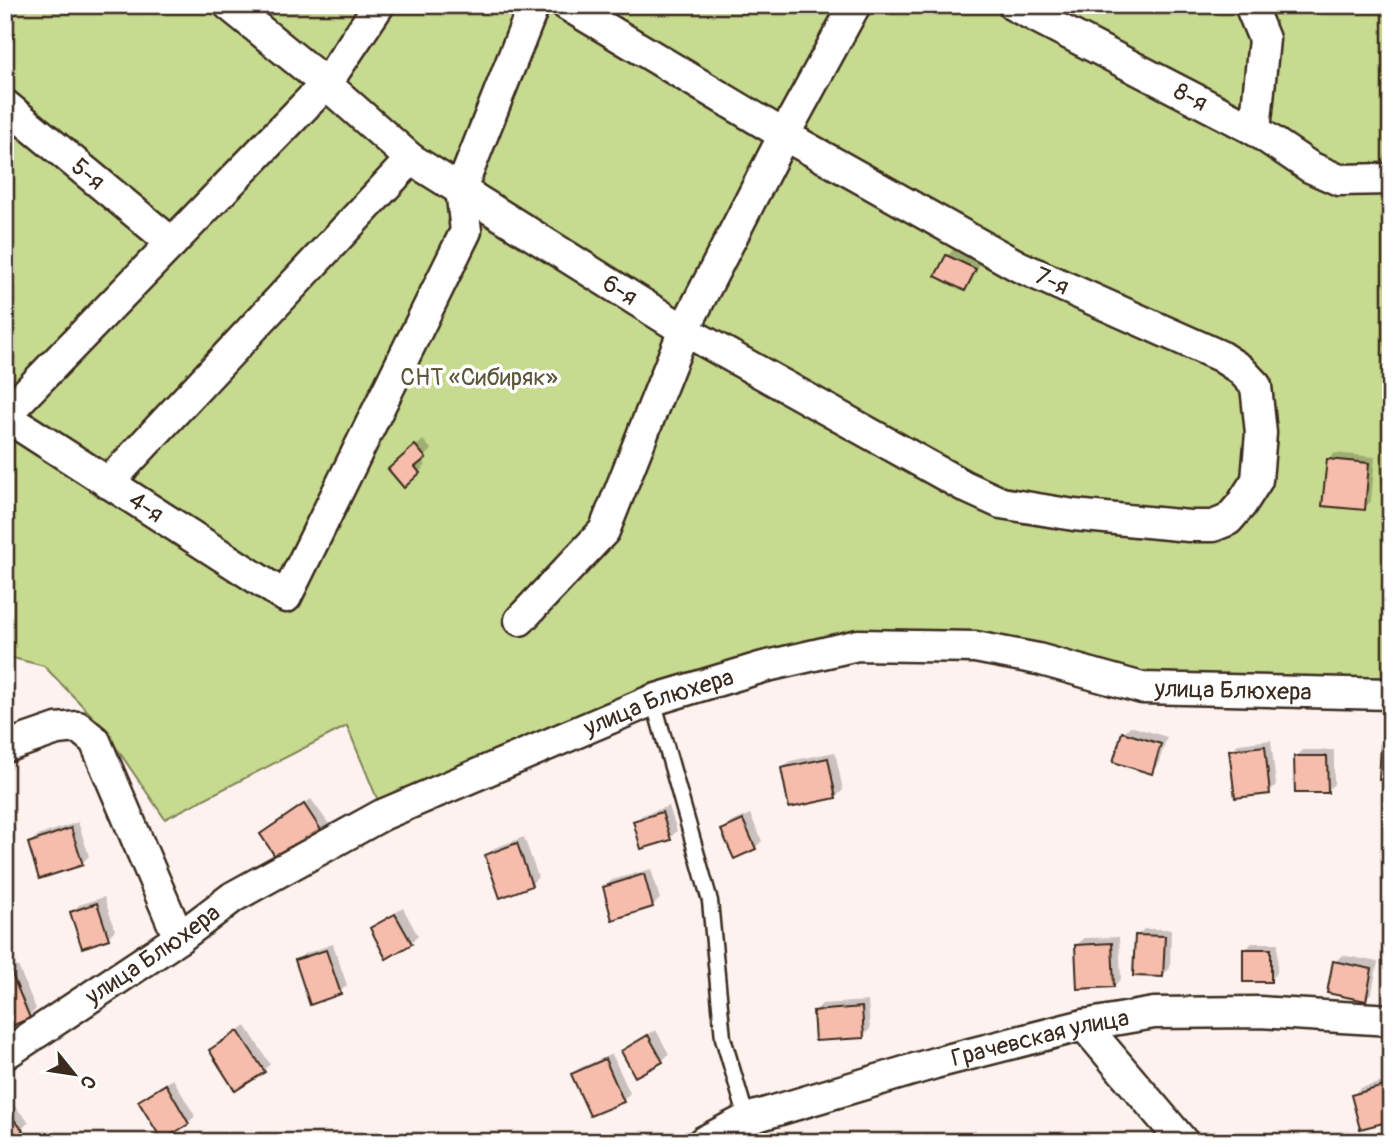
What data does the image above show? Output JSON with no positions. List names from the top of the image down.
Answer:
{
  "streets": {
    "street": [
      "8-я",
      "5-я",
      "7-я",
      "6-я",
      "4-я",
      "улица Блюхера",
      "Грачевская улица"
    ]
  },
  "crossings": [
    ["7-я", "6-я"],
    ["6-я", "4-я"]
  ],
  "parks": ["СНТ «Сибиряк»"],
  "north": "bottom right"
}
